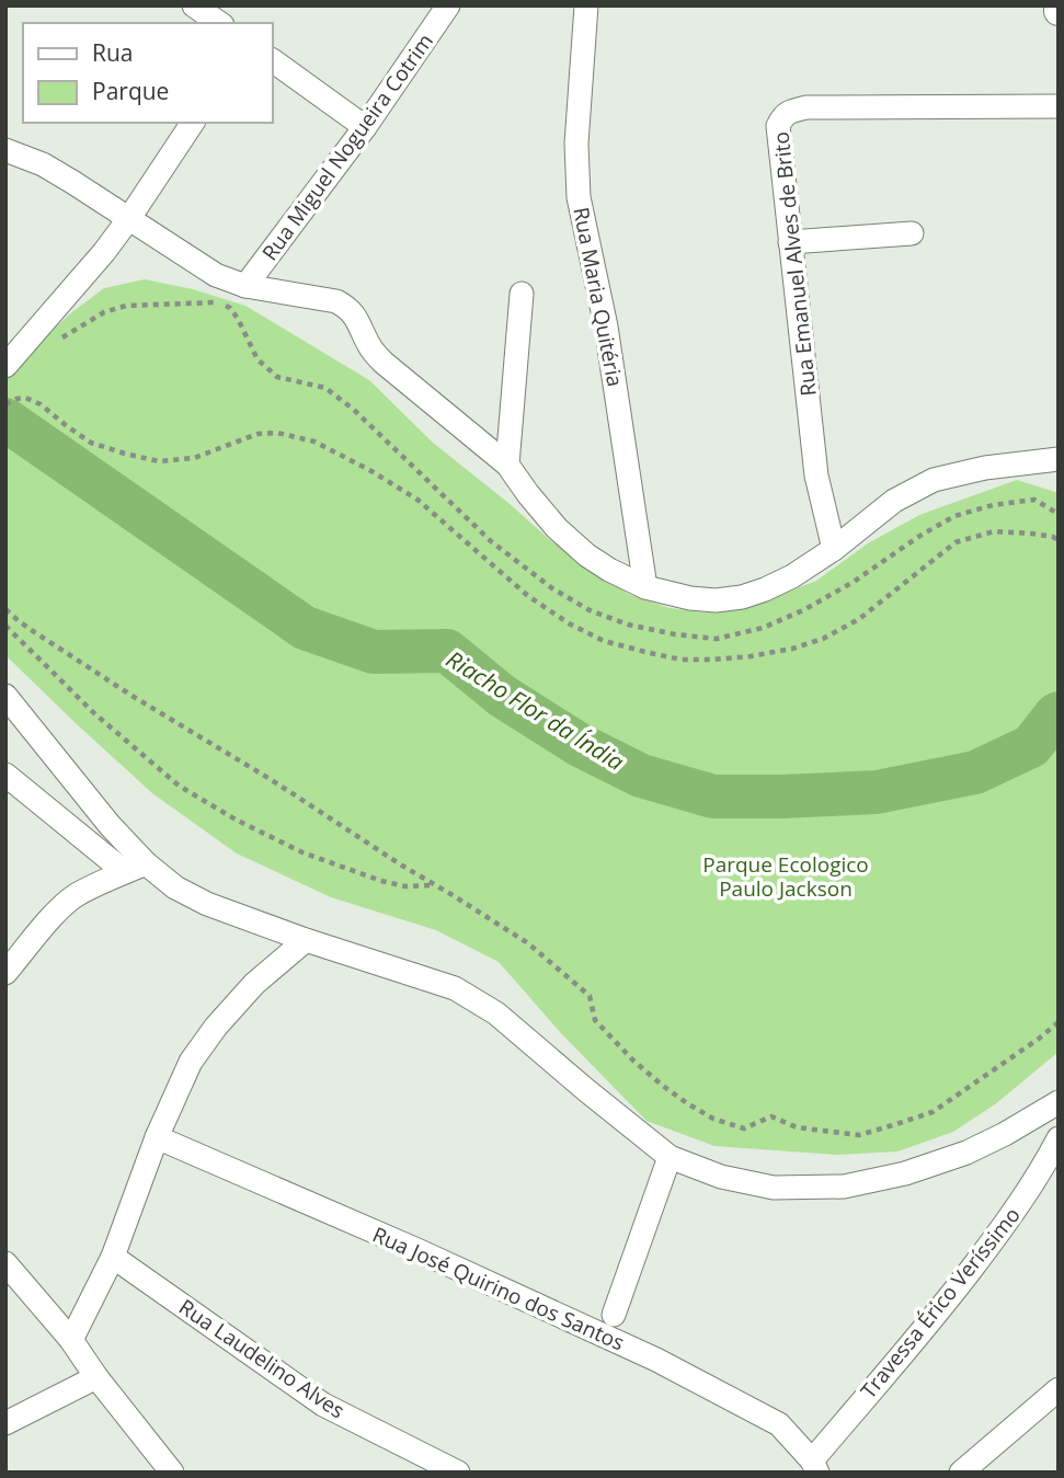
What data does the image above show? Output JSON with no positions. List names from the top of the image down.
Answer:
{
  "streets": {
    "street": [
      "Rua Miguel Nogueira Cotrim",
      "Rua Emanuel Alves de Brito",
      "Rua Maria Quitéria",
      "Rua José Quirino dos Santos",
      "Travessa Érico Veríssimo",
      "Rua Laudelino Alves"
    ]
  },
  "crossings": [
    ["Rua José Quirino dos Santos", "Travessa Érico Veríssimo"]
  ],
  "water": ["Riacho Flor da Índia"],
  "parks": ["Parque Ecologico Paulo Jackson"],
  "legend": ["Rua", "Parque"]
}
